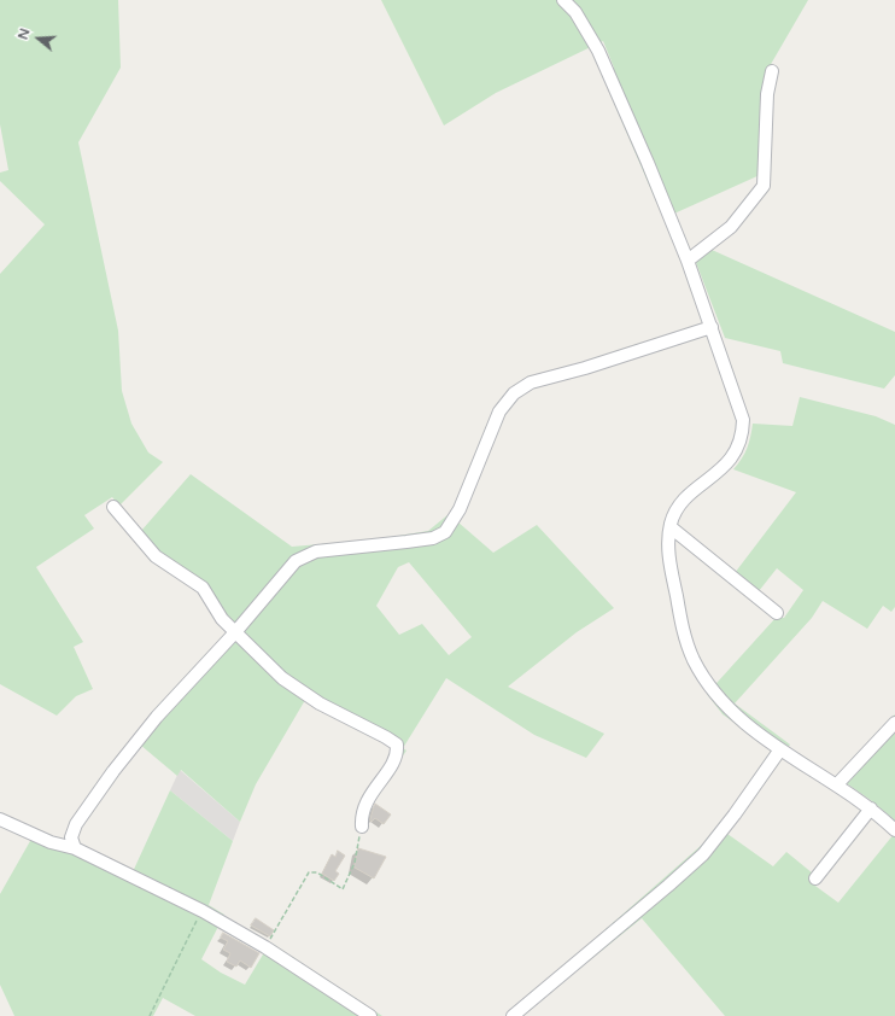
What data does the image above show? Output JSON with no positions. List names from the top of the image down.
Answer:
{
  "north": "left"
}
